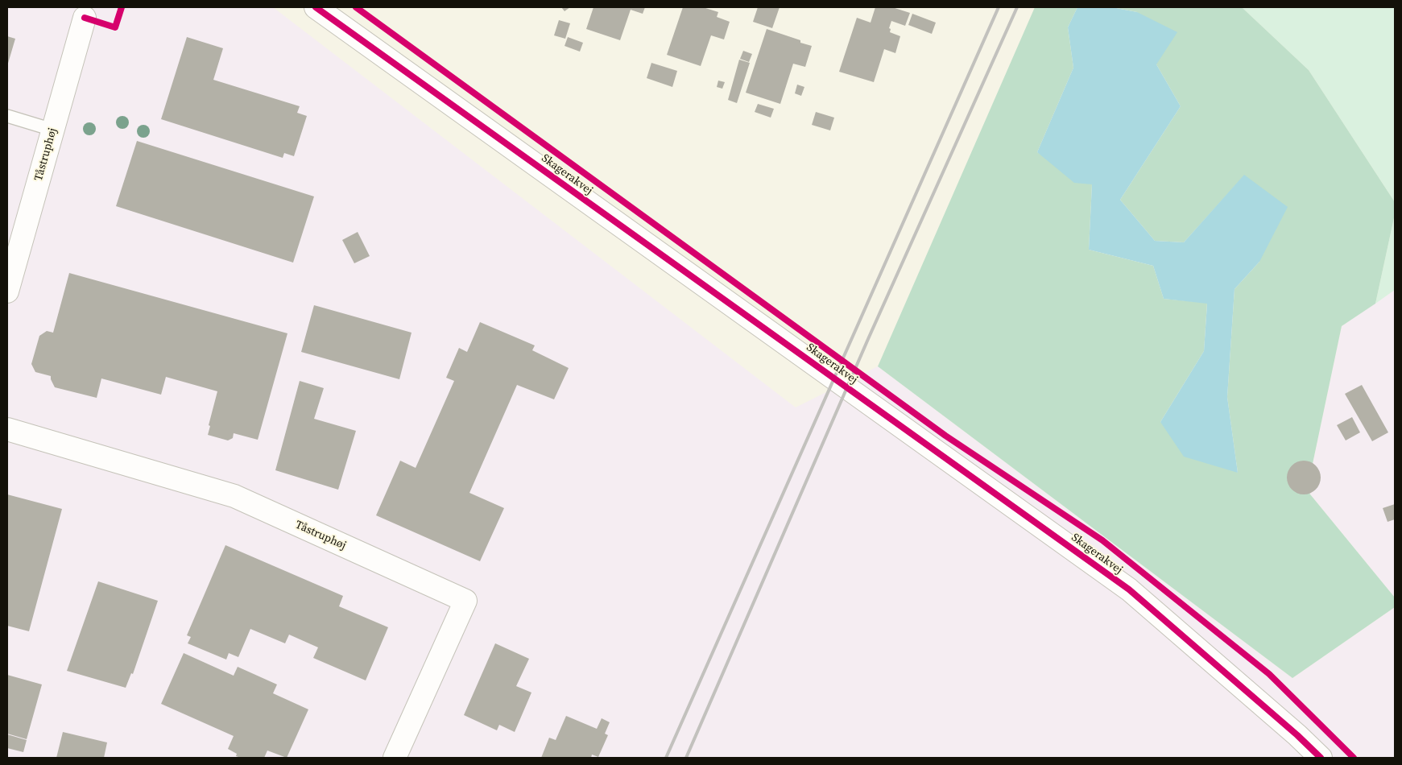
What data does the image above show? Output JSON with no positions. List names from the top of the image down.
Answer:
{
  "streets": {
    "street": ["Tåstruphøj", "Skagerakvej"]
  }
}
